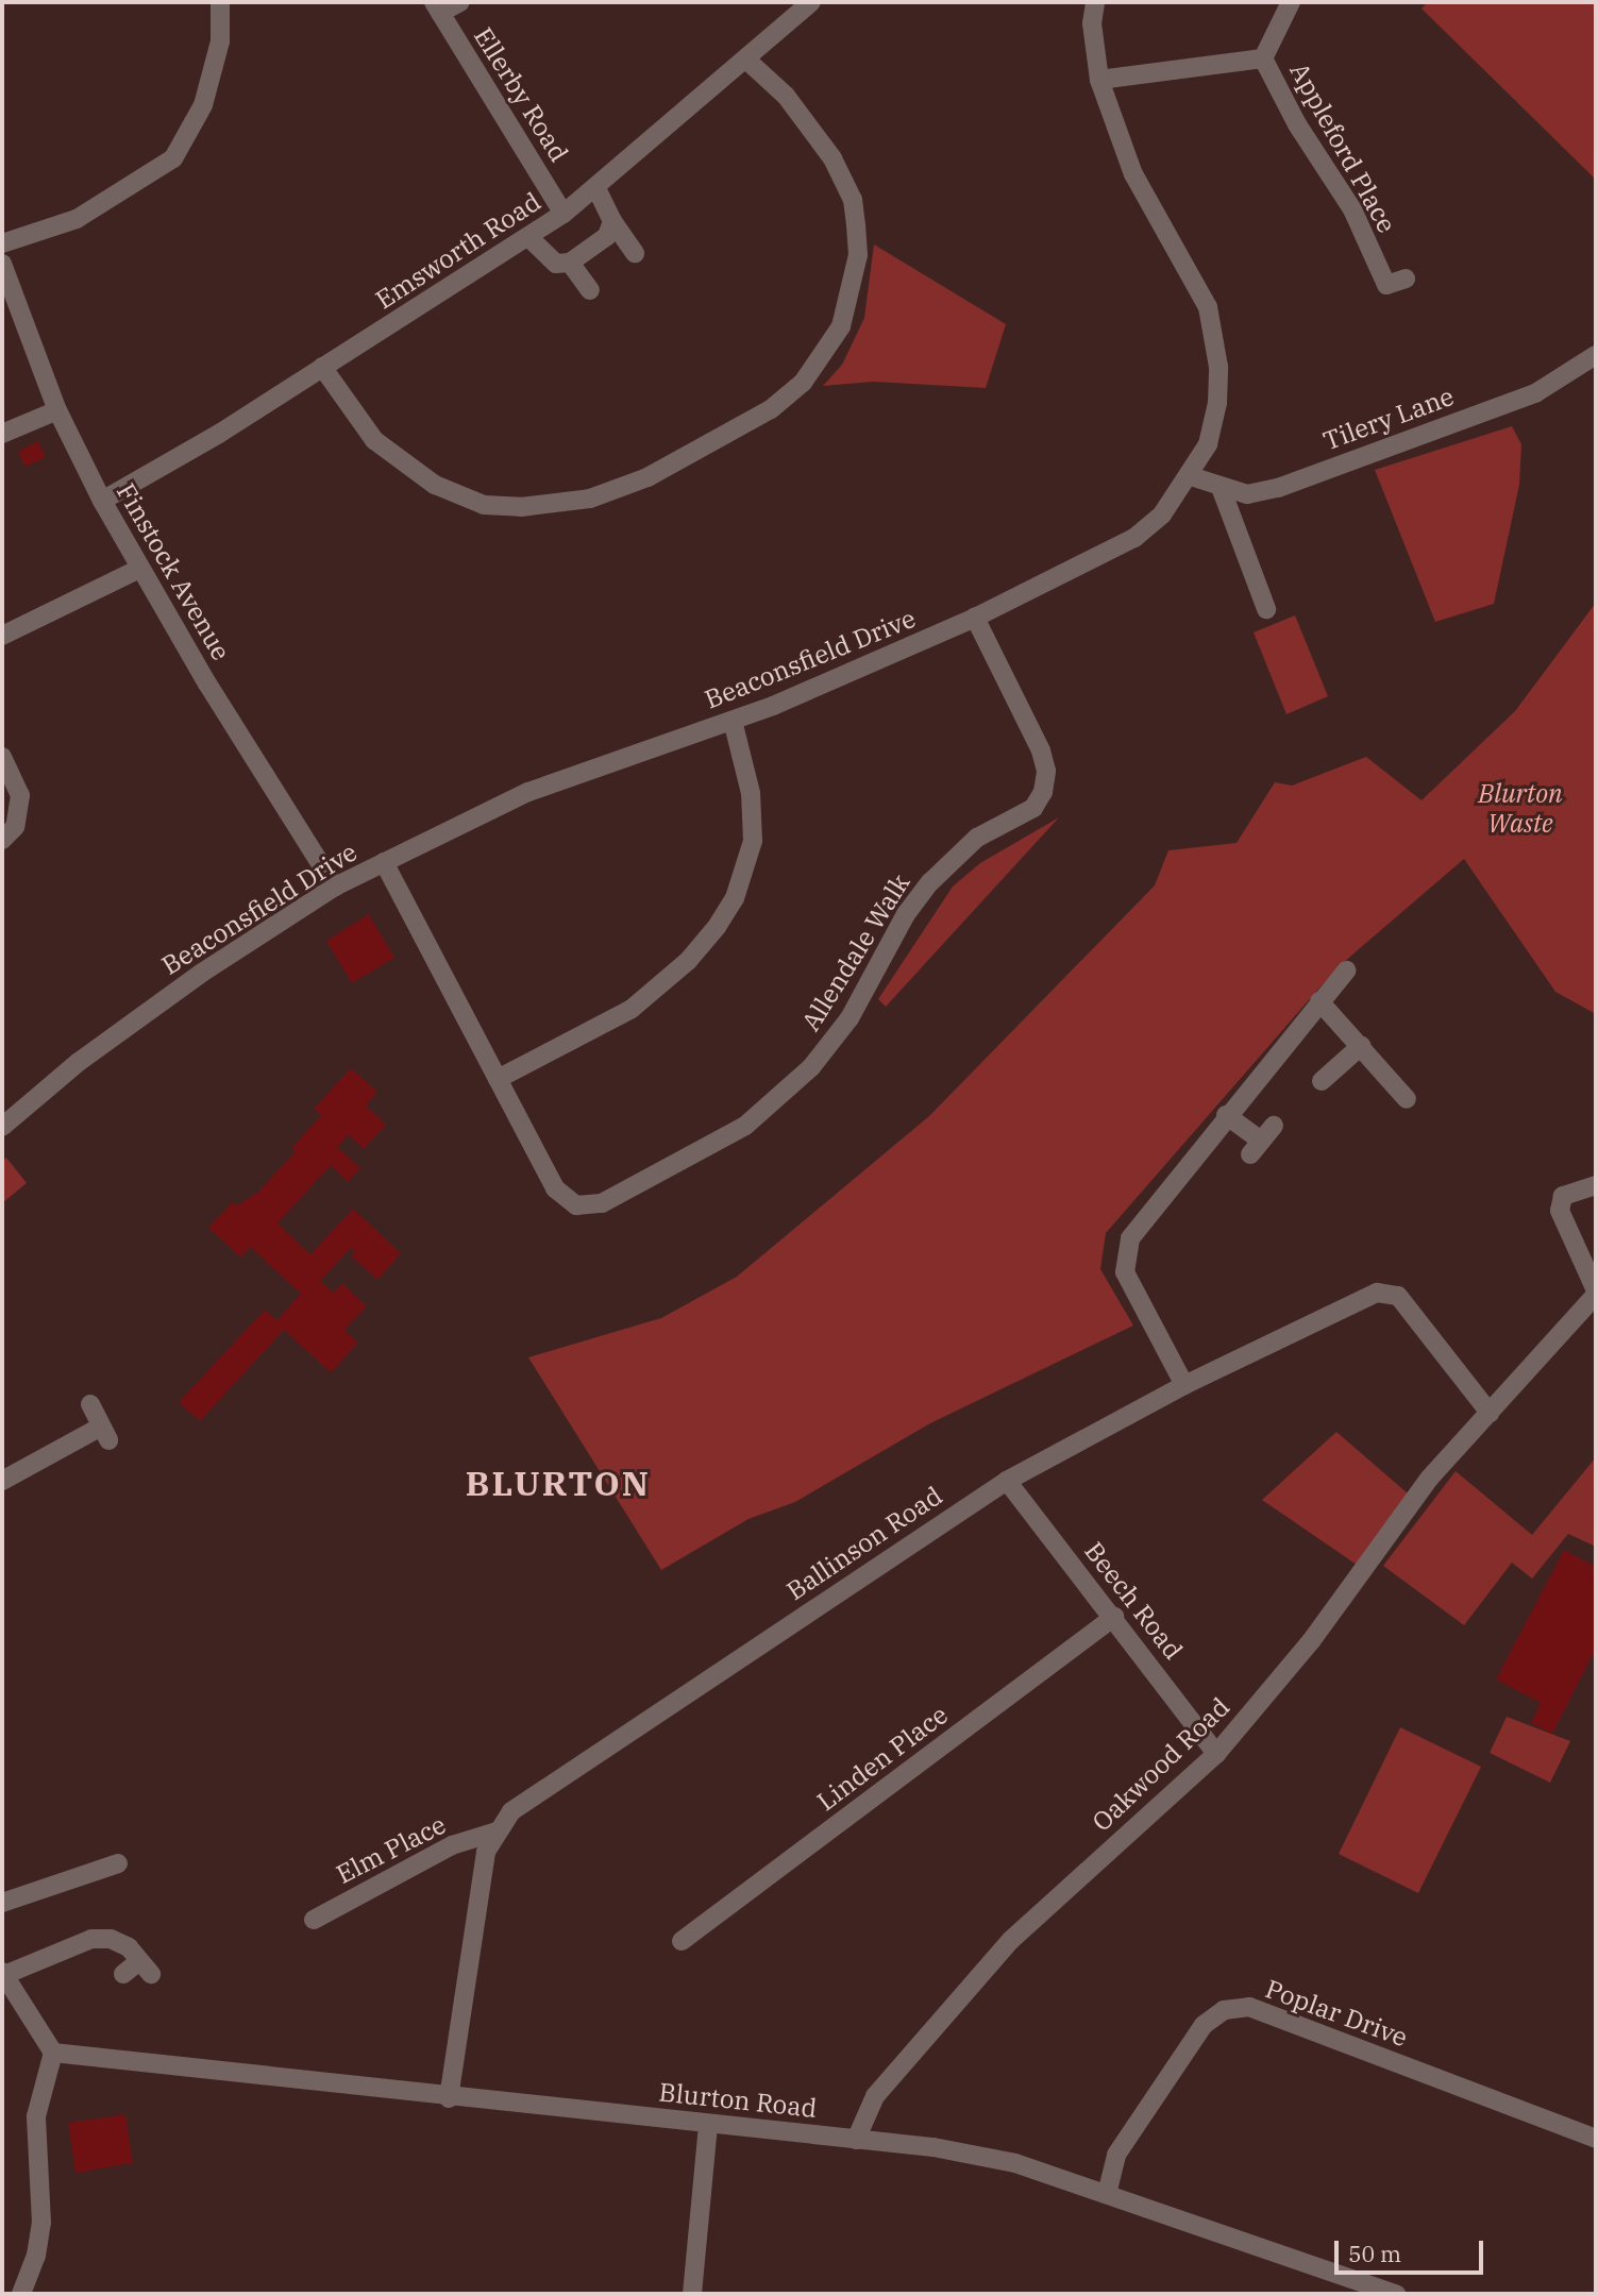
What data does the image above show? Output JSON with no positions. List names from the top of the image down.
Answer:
{
  "streets": {
    "street": [
      "Ellerby Road",
      "Appleford Place",
      "Emsworth Road",
      "Tilery Lane",
      "Finstock Avenue",
      "Beaconsfield Drive",
      "Allendale Walk",
      "Ballinson Road",
      "Beech Road",
      "Linden Place",
      "Oakwood Road",
      "Elm Place",
      "Poplar Drive",
      "Blurton Road"
    ]
  },
  "crossings": [
    ["Ellerby Road", "Emsworth Road"],
    ["Emsworth Road", "Finstock Avenue"],
    ["Tilery Lane", "Beaconsfield Drive"],
    ["Finstock Avenue", "Beaconsfield Drive"],
    ["Beaconsfield Drive", "Allendale Walk"],
    ["Ballinson Road", "Beech Road"],
    ["Ballinson Road", "Oakwood Road"],
    ["Ballinson Road", "Elm Place"],
    ["Ballinson Road", "Blurton Road"],
    ["Beech Road", "Linden Place"],
    ["Beech Road", "Oakwood Road"],
    ["Oakwood Road", "Blurton Road"],
    ["Poplar Drive", "Blurton Road"]
  ],
  "districts": ["BLURTON"],
  "parks": ["Blurton Waste"],
  "scale_bar": "50 m"
}
